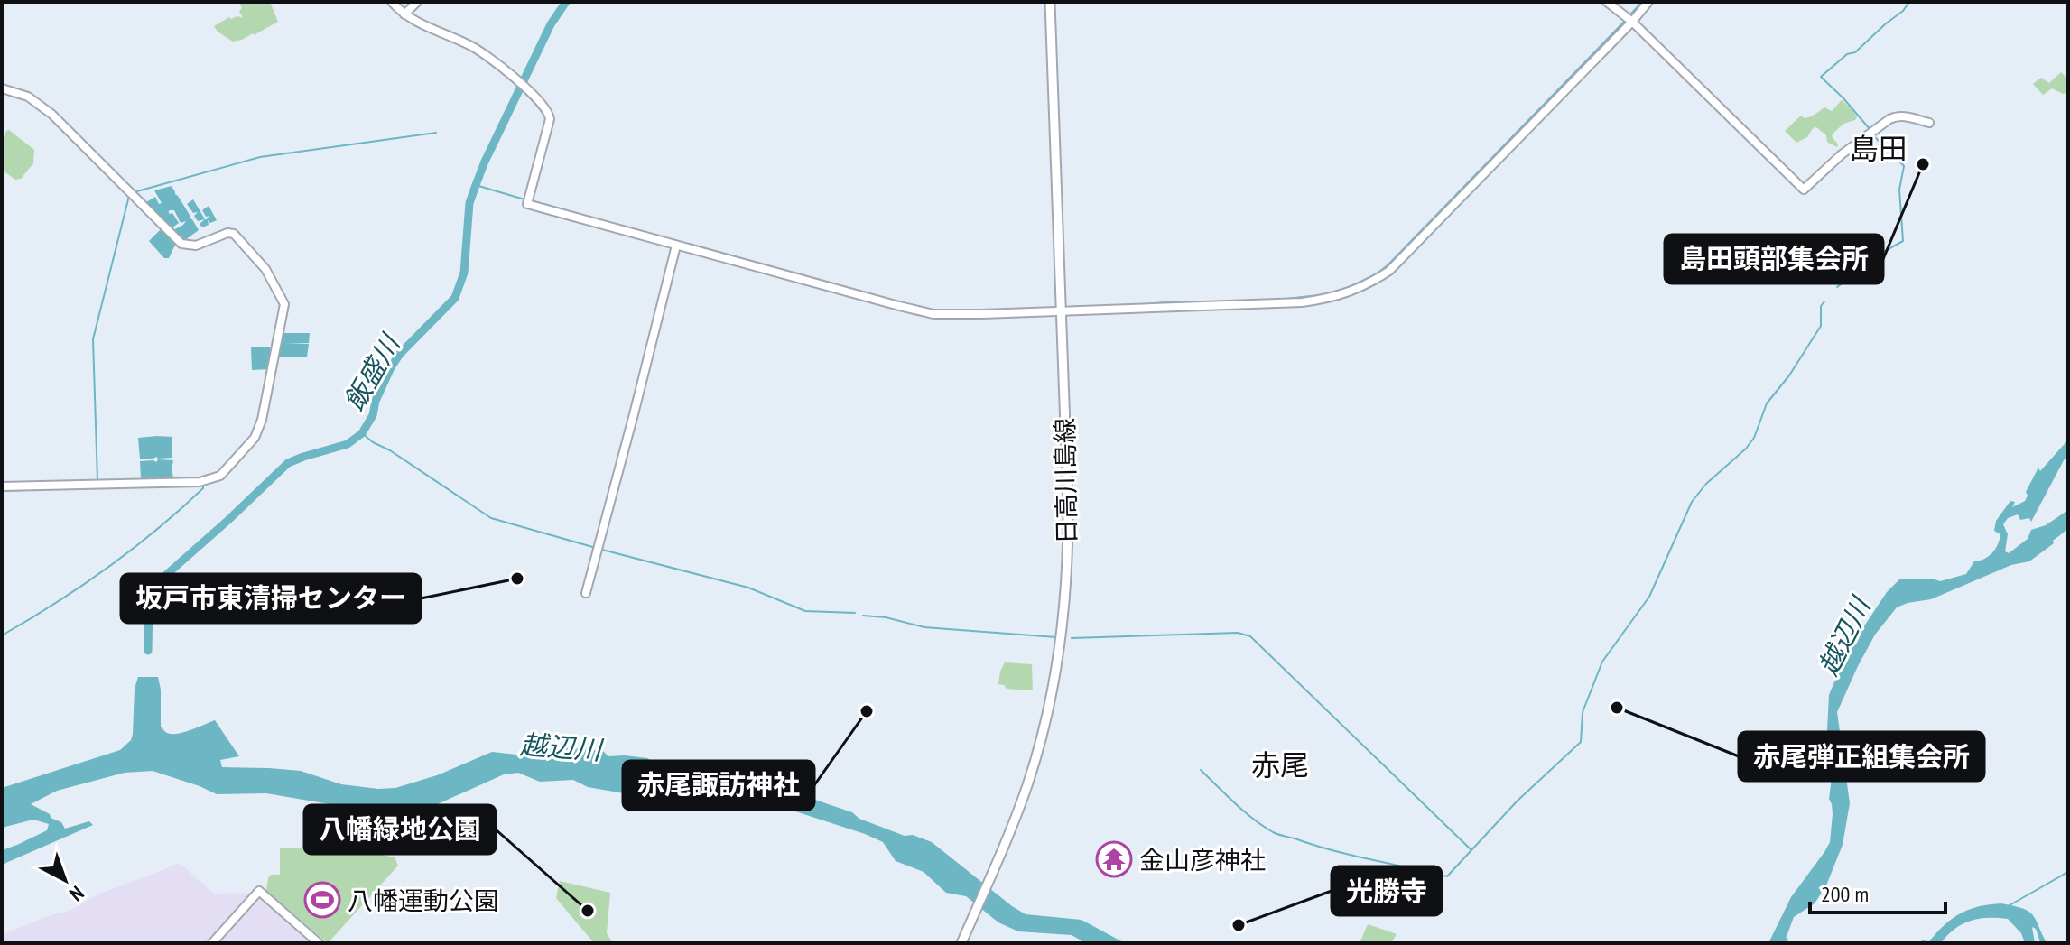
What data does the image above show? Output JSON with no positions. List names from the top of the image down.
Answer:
{
  "streets": {
    "main road": ["日高川島線"]
  },
  "districts": ["島田", "赤尾"],
  "water": ["飯盛川", "越辺川"],
  "places": {
    "other": [
      "島田頭部集会所",
      "坂戸市東清掃センター",
      "赤尾弾正組集会所",
      "赤尾諏訪神社",
      "八幡緑地公園",
      "光勝寺"
    ],
    "temple": ["金山彦神社"],
    "sports": ["八幡運動公園"]
  },
  "scale_bar": "200 m",
  "north": "bottom right"
}
